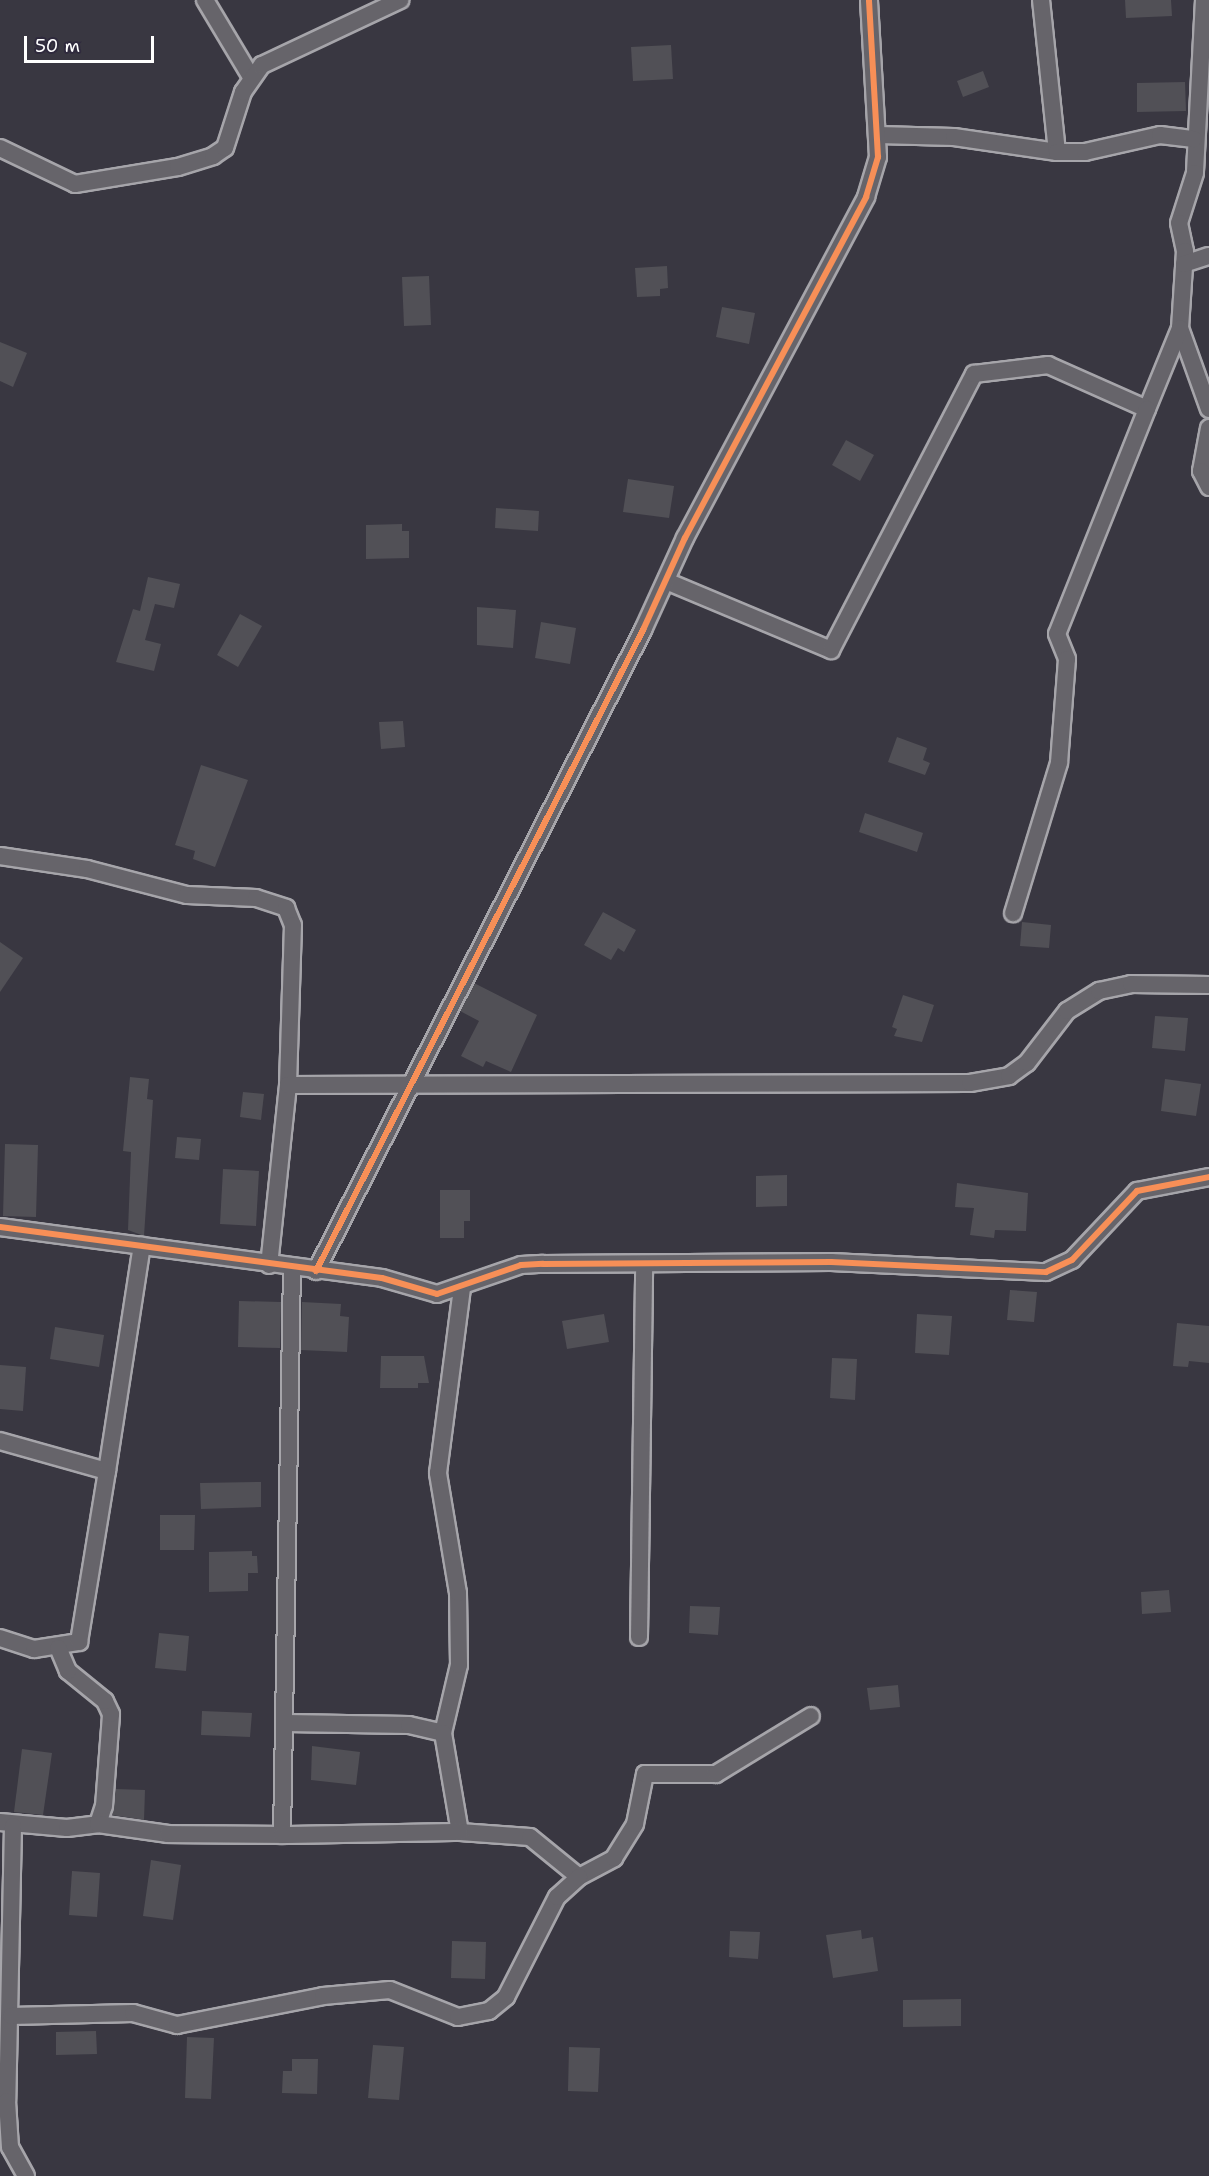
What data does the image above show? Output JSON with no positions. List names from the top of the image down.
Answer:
{
  "scale_bar": "50 m"
}
